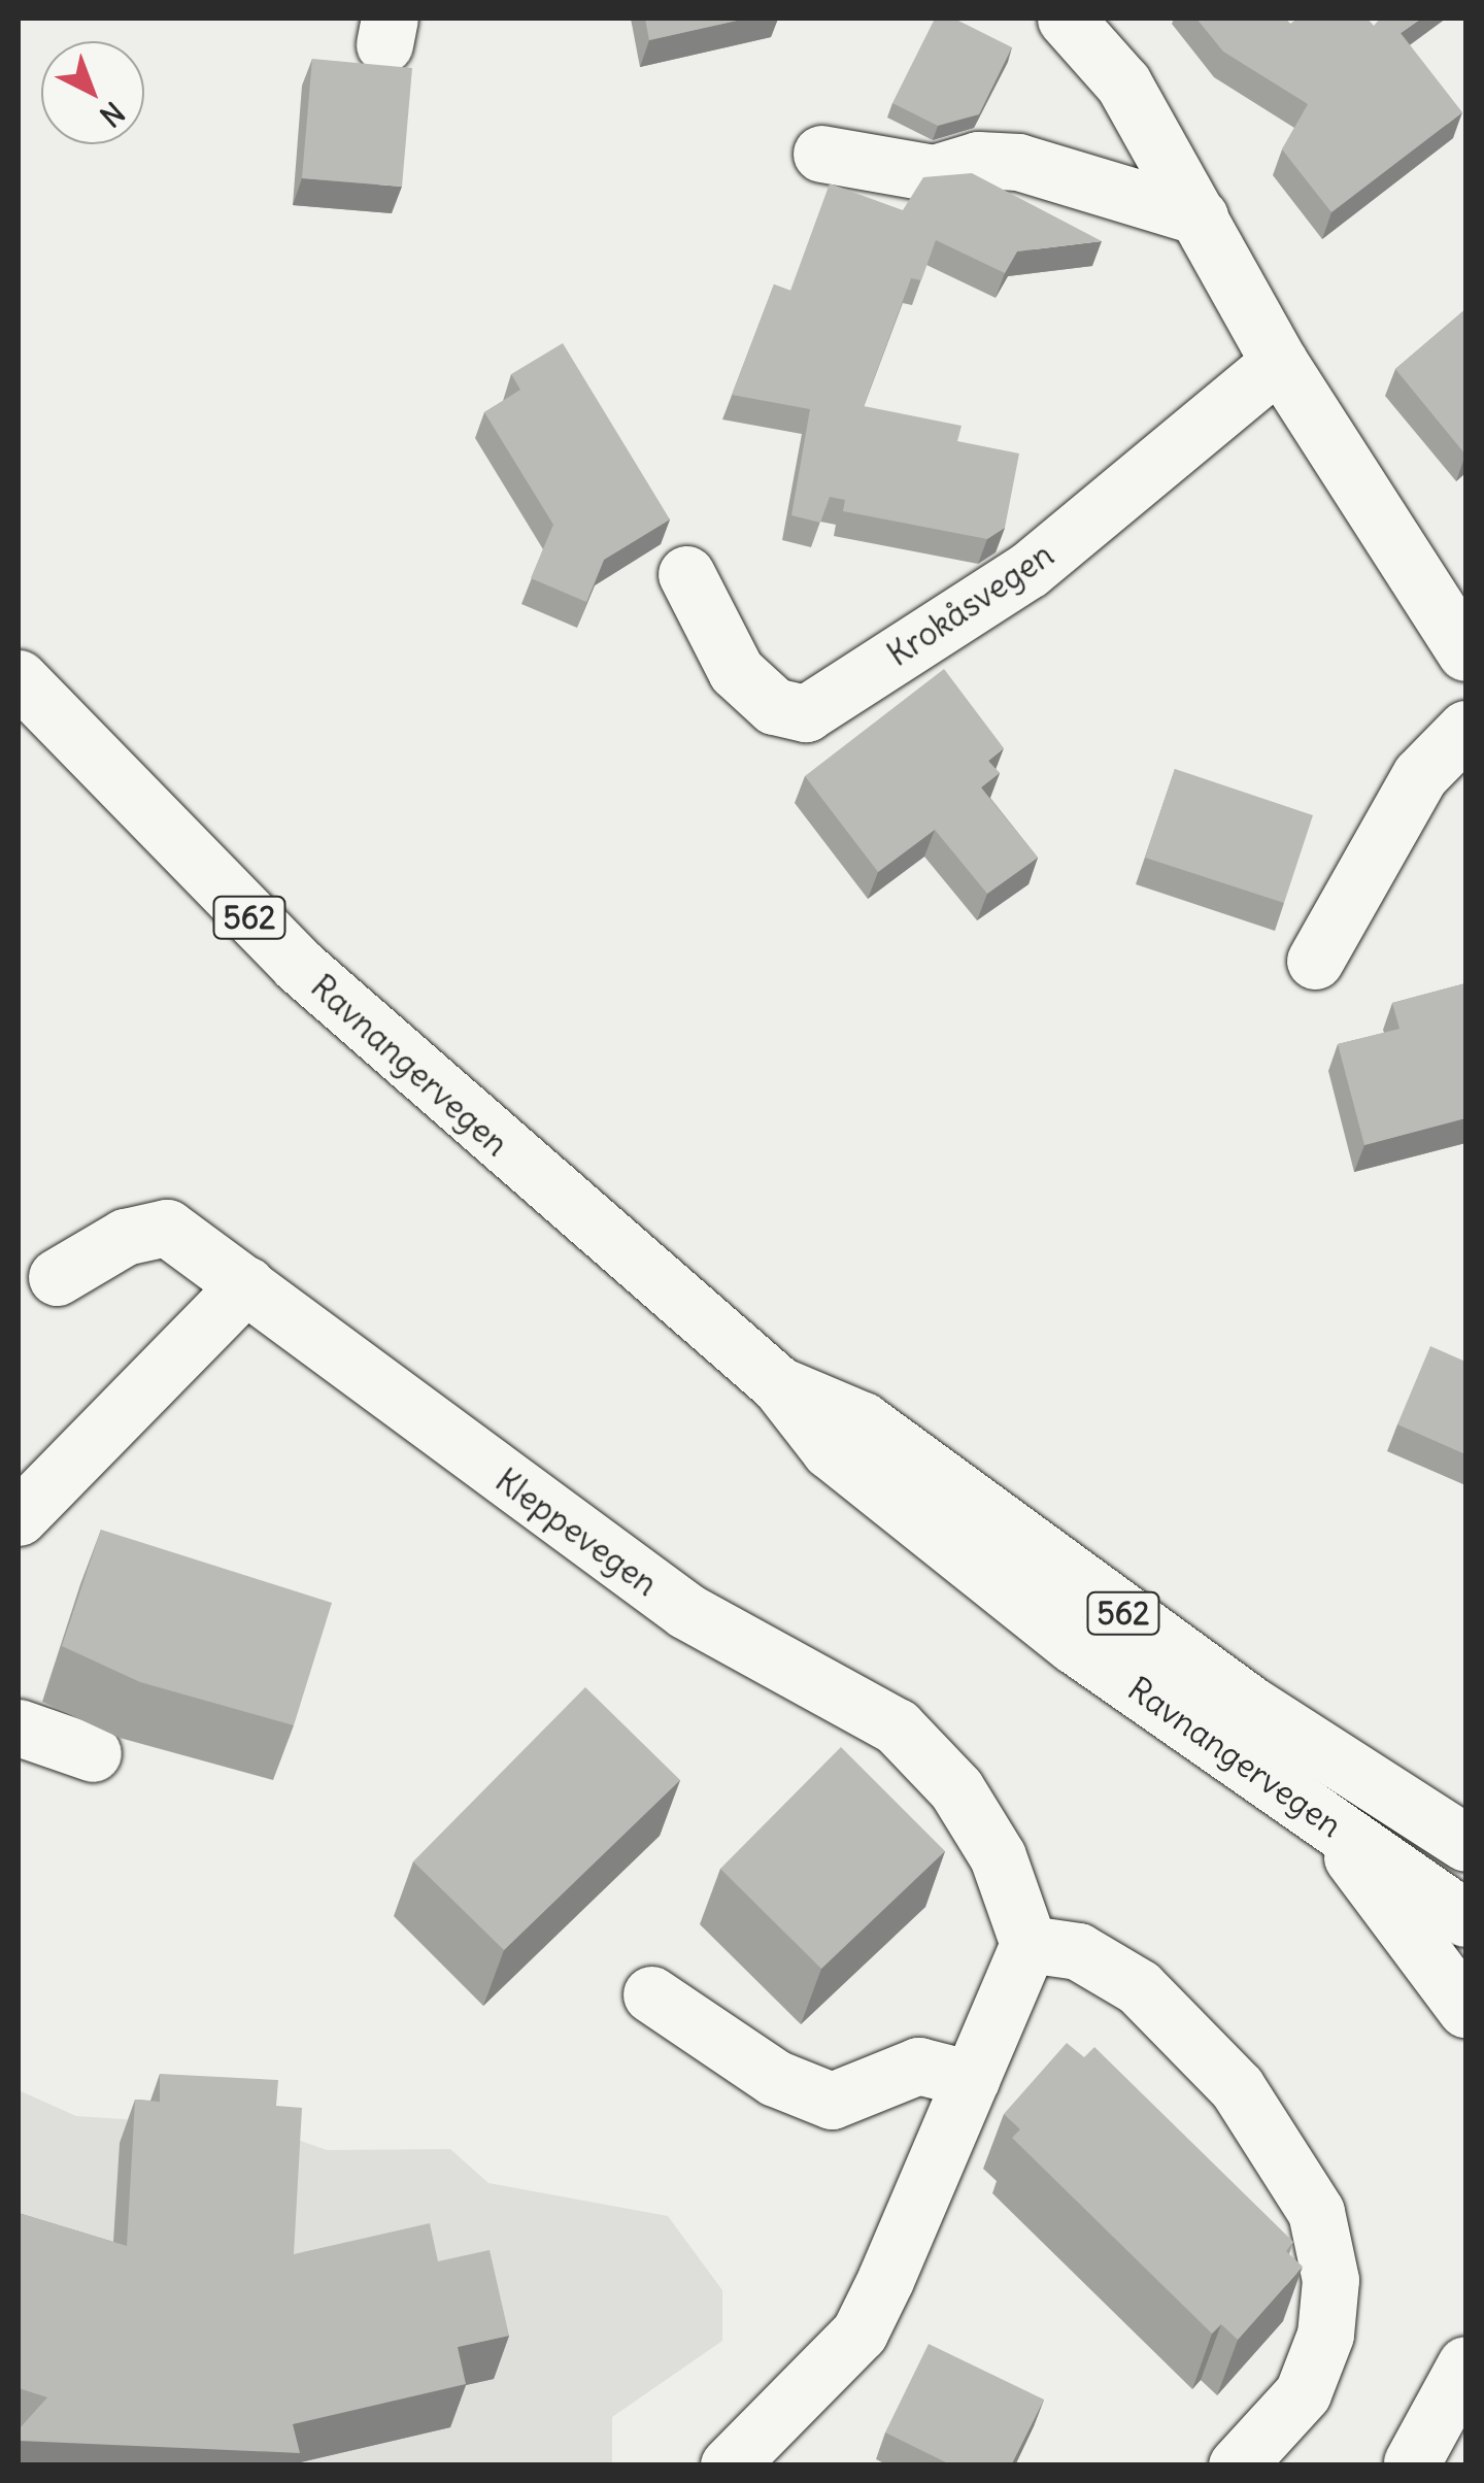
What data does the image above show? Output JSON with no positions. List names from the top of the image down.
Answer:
{
  "streets": {
    "main road": [
      "Krokåsvegen",
      "562",
      "Ravnangervegen",
      "Kleppevegen"
    ]
  },
  "north": "bottom right"
}
